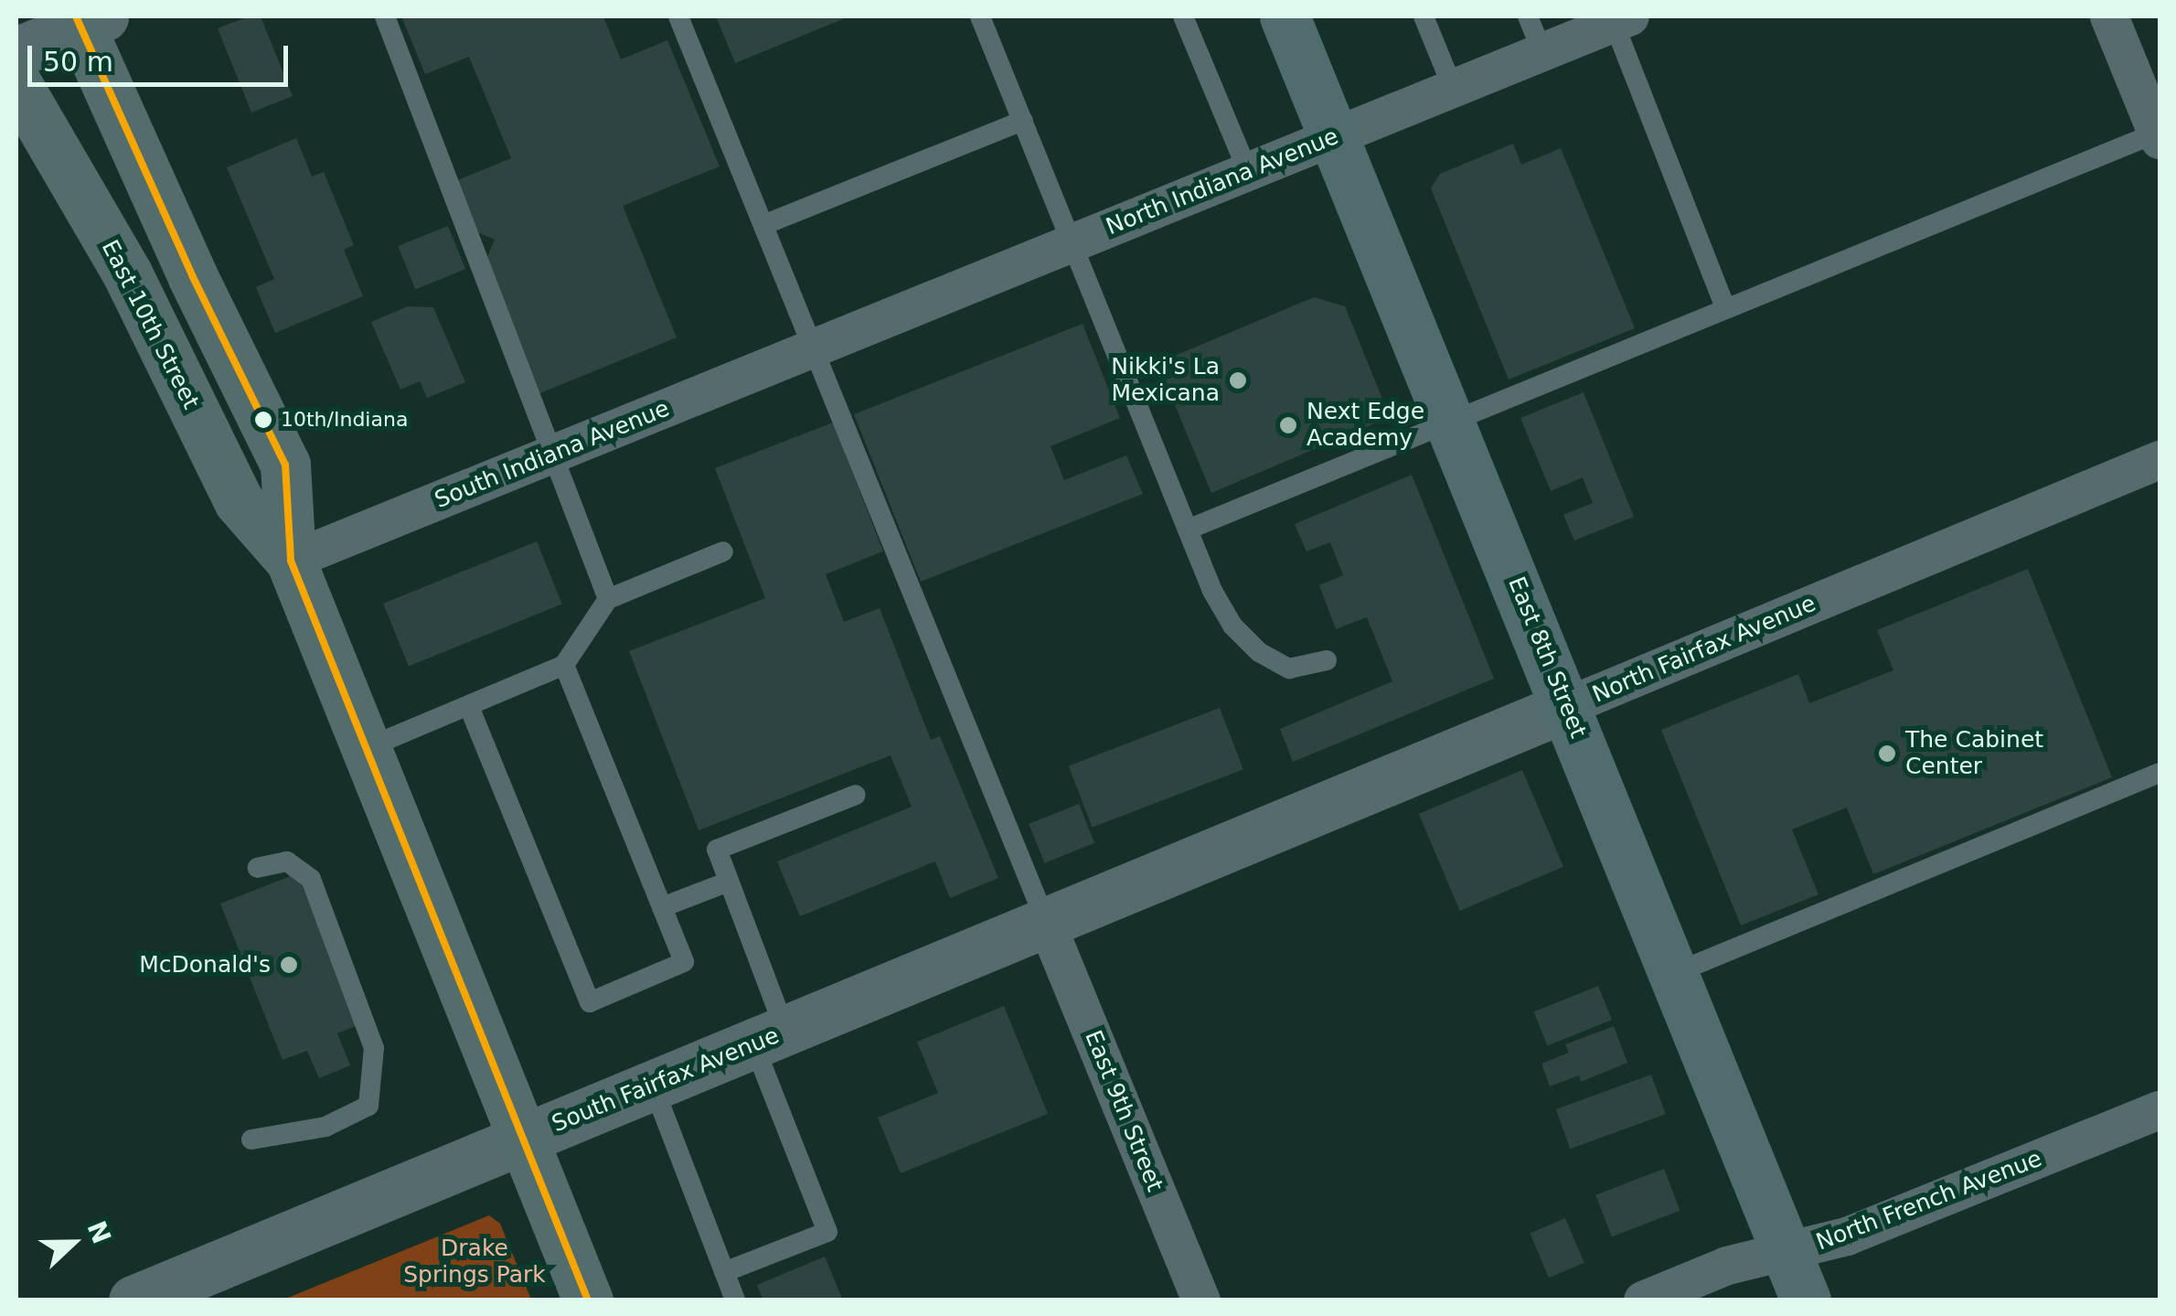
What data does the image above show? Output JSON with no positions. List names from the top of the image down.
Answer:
{
  "streets": {
    "main road": ["East 10th Street", "East 8th Street"],
    "street": [
      "North Indiana Avenue",
      "South Indiana Avenue",
      "North Fairfax Avenue",
      "South Fairfax Avenue",
      "East 9th Street",
      "North French Avenue"
    ]
  },
  "crossings": [
    ["North Indiana Avenue", "South Indiana Avenue"],
    ["North Indiana Avenue", "East 8th Street"],
    ["East 10th Street", "South Indiana Avenue"],
    ["East 10th Street", "South Fairfax Avenue"],
    ["North Fairfax Avenue", "East 8th Street"],
    ["North Fairfax Avenue", "South Fairfax Avenue"],
    ["North Fairfax Avenue", "East 9th Street"],
    ["East 8th Street", "North French Avenue"],
    ["South Fairfax Avenue", "East 9th Street"]
  ],
  "parks": ["Drake Springs Park"],
  "places": [
    "Nikki's La Mexicana",
    "10th/Indiana",
    "Next Edge Academy",
    "The Cabinet Center",
    "McDonald's"
  ],
  "scale_bar": "50 m",
  "north": "right"
}
